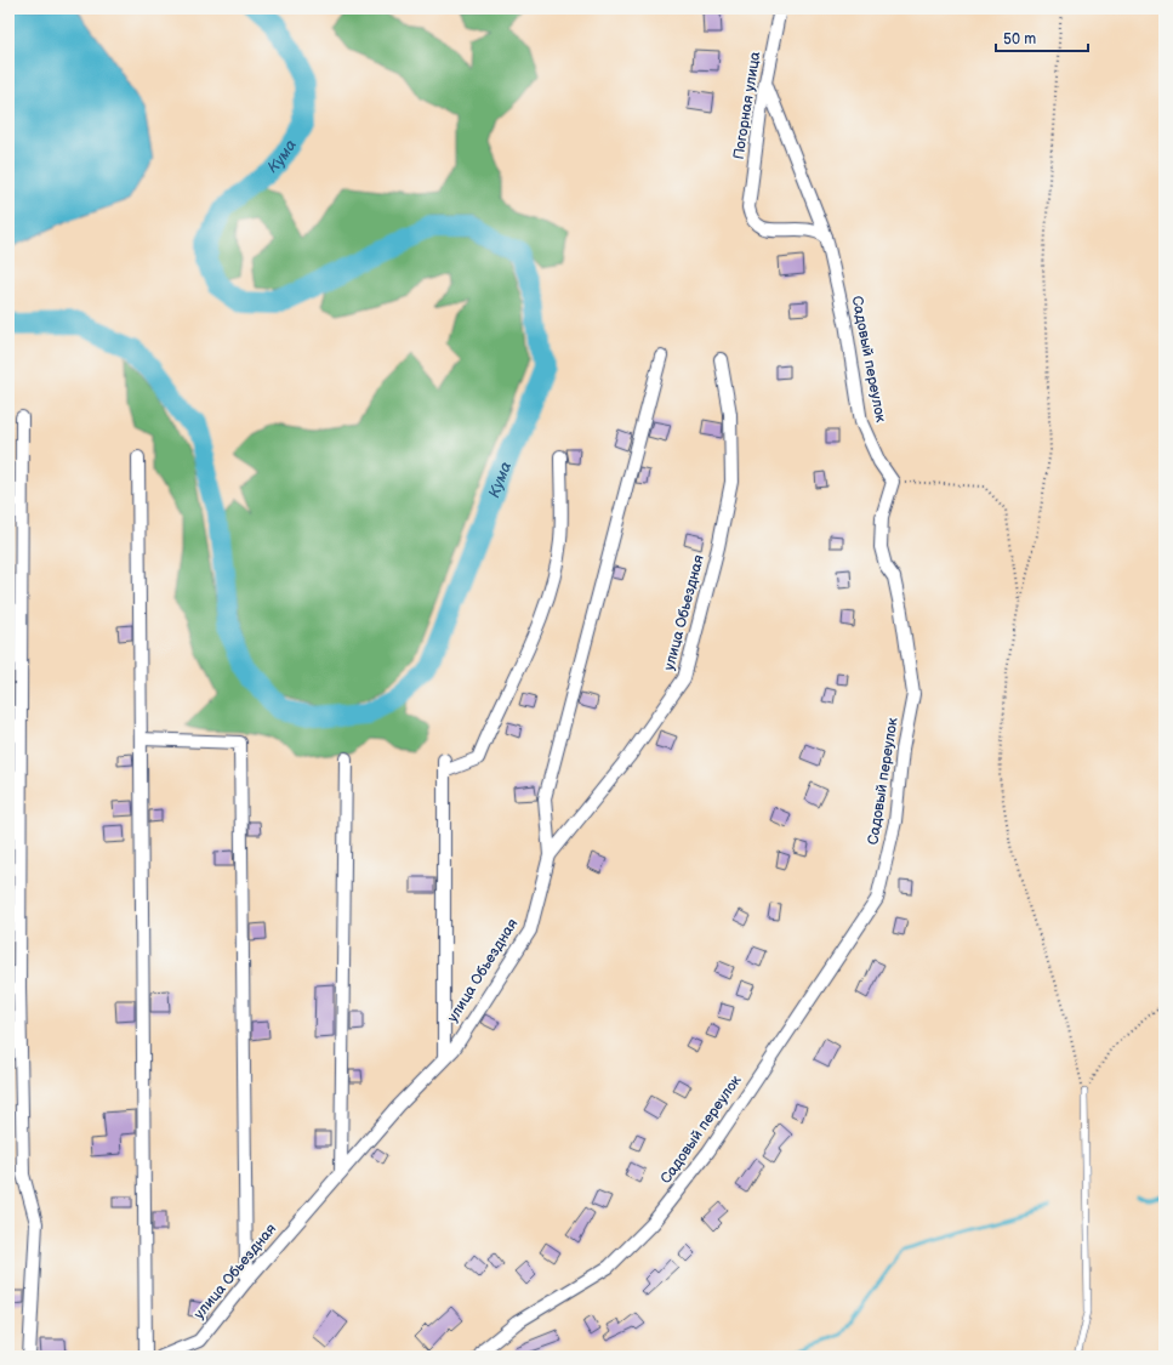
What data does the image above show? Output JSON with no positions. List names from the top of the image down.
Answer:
{
  "streets": {
    "street": ["Погорная улица", "Садовый переулок", "улица Обьездная"]
  },
  "crossings": [
    ["Погорная улица", "Садовый переулок"]
  ],
  "water": ["Кума"],
  "scale_bar": "50 m"
}
